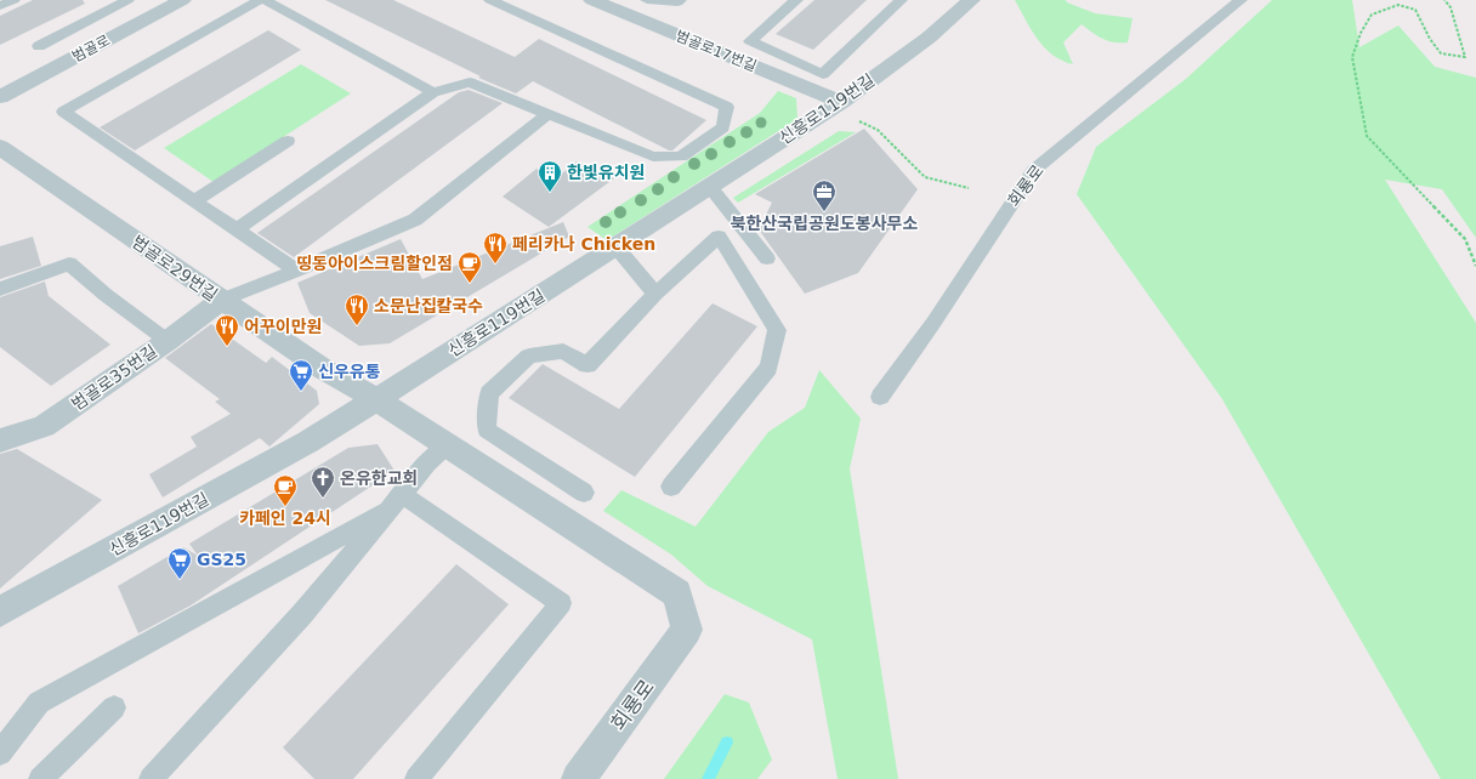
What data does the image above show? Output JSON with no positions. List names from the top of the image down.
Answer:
{
  "streets": {
    "street": [
      "범골로",
      "범골로17번길",
      "신흥로119번길",
      "회룡로",
      "범골로29번길",
      "범골로35번길"
    ]
  },
  "crossings": [
    ["범골로17번길", "신흥로119번길"],
    ["신흥로119번길", "범골로29번길"],
    ["회룡로", "범골로29번길"],
    ["범골로29번길", "범골로35번길"]
  ],
  "places": {
    "building": ["한빛유치원"],
    "office": ["북한산국립공원도봉사무소"],
    "restaurant": ["페리카나 Chicken", "소문난집칼국수", "어꾸이만원"],
    "cafe": ["띵동아이스크림할인점", "카페인 24시"],
    "supermarket": ["신우유통", "GS25"],
    "church": ["온유한교회"]
  }
}
